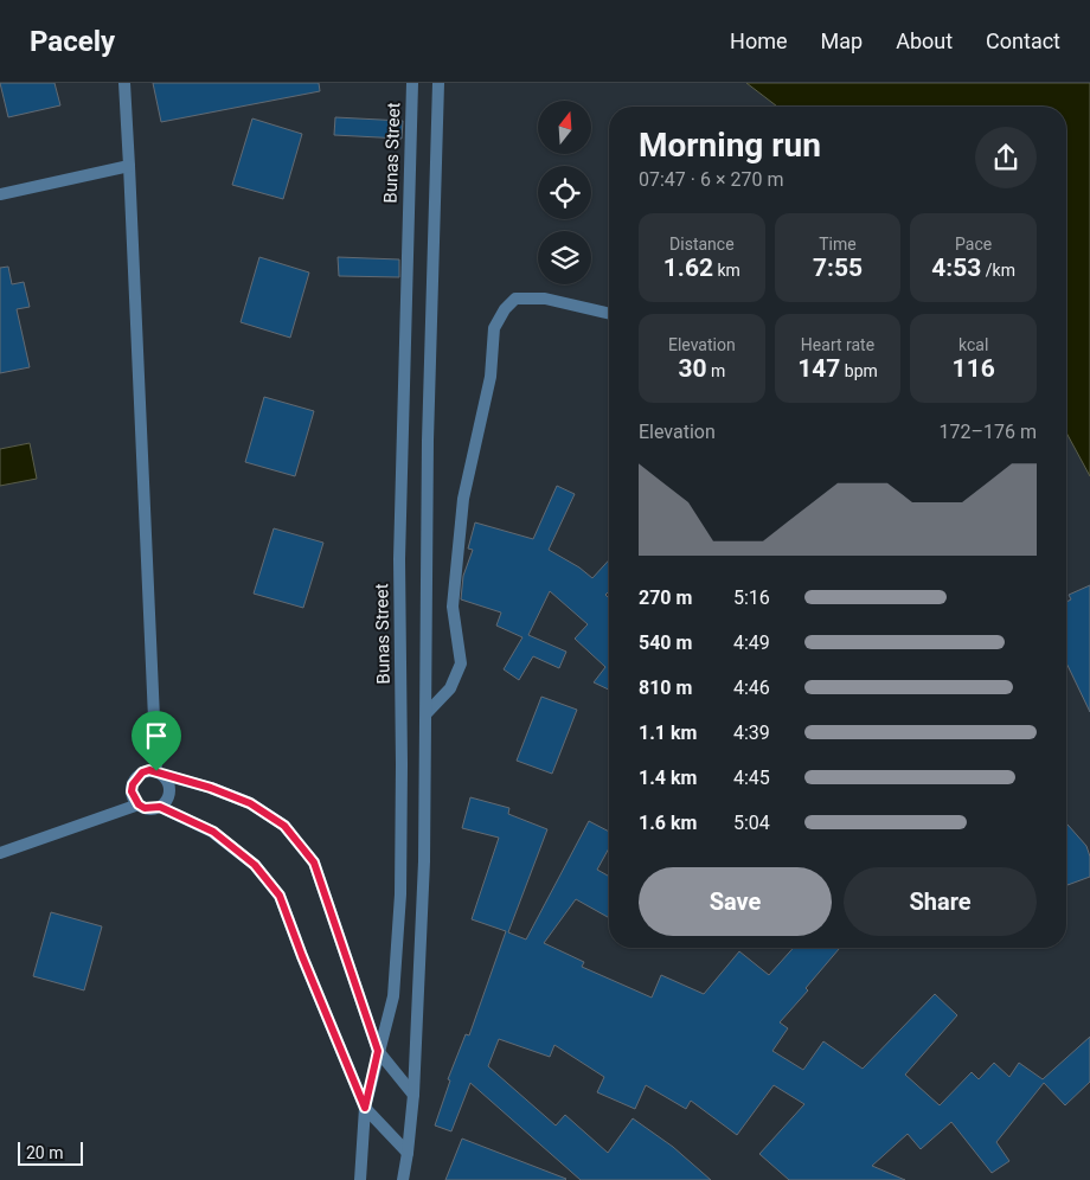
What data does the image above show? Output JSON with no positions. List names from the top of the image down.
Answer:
{
  "streets": {
    "street": ["Bunas Street"]
  },
  "scale_bar": "20 m",
  "north": "top",
  "page": {
    "header": "Pacely",
    "nav": [
      "Home",
      "Map",
      "About",
      "Contact"
    ],
    "heading": ["Morning run", "07:47 · 6 × 270 m"],
    "stats": [
      ["Distance", "1.62 km"],
      ["Time", "7:55"],
      ["Pace", "4:53 /km"],
      ["Elevation", "30 m"],
      ["Heart rate", "147 bpm"],
      ["kcal", "116"]
    ],
    "chart": ["Elevation", "172–176 m"],
    "list": [
      {
        "name": "270 m",
        "note": "5:16"
      },
      {
        "name": "540 m",
        "note": "4:49"
      },
      {
        "name": "810 m",
        "note": "4:46"
      },
      {
        "name": "1.1 km",
        "note": "4:39"
      },
      {
        "name": "1.4 km",
        "note": "4:45"
      },
      {
        "name": "1.6 km",
        "note": "5:04"
      }
    ],
    "buttons": ["Save", "Share"],
    "scale": "20 m"
  }
}
